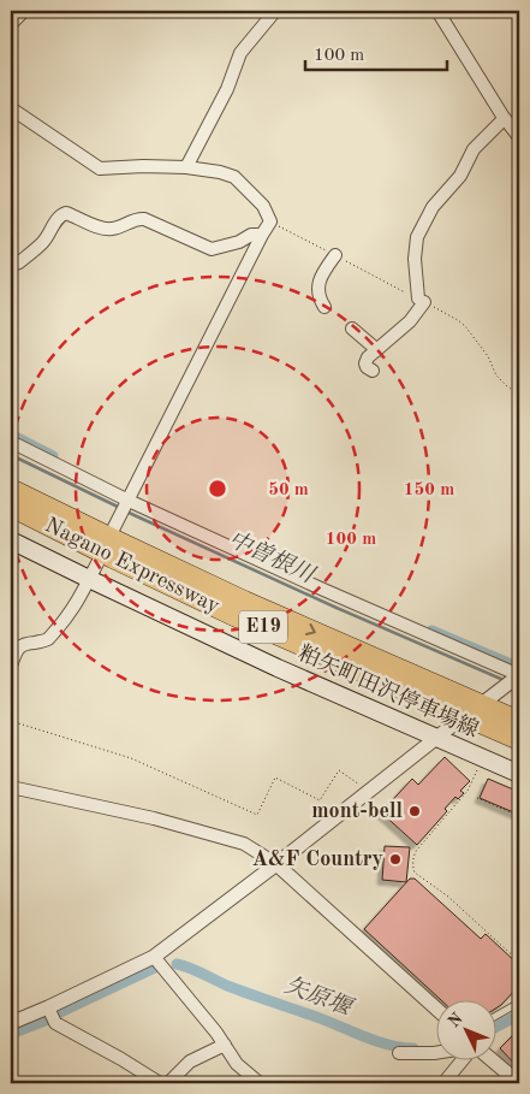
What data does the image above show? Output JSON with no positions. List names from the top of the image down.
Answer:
{
  "streets": {
    "highway": ["Nagano Expressway", "E19"],
    "main road": ["粕矢町田沢停車場線"]
  },
  "water": ["中曽根川", "矢原堰"],
  "places": ["mont-bell", "A&F Country"],
  "scale_bar": "100 m",
  "north": "top left",
  "rings": ["50 m", "150 m", "100 m"]
}
